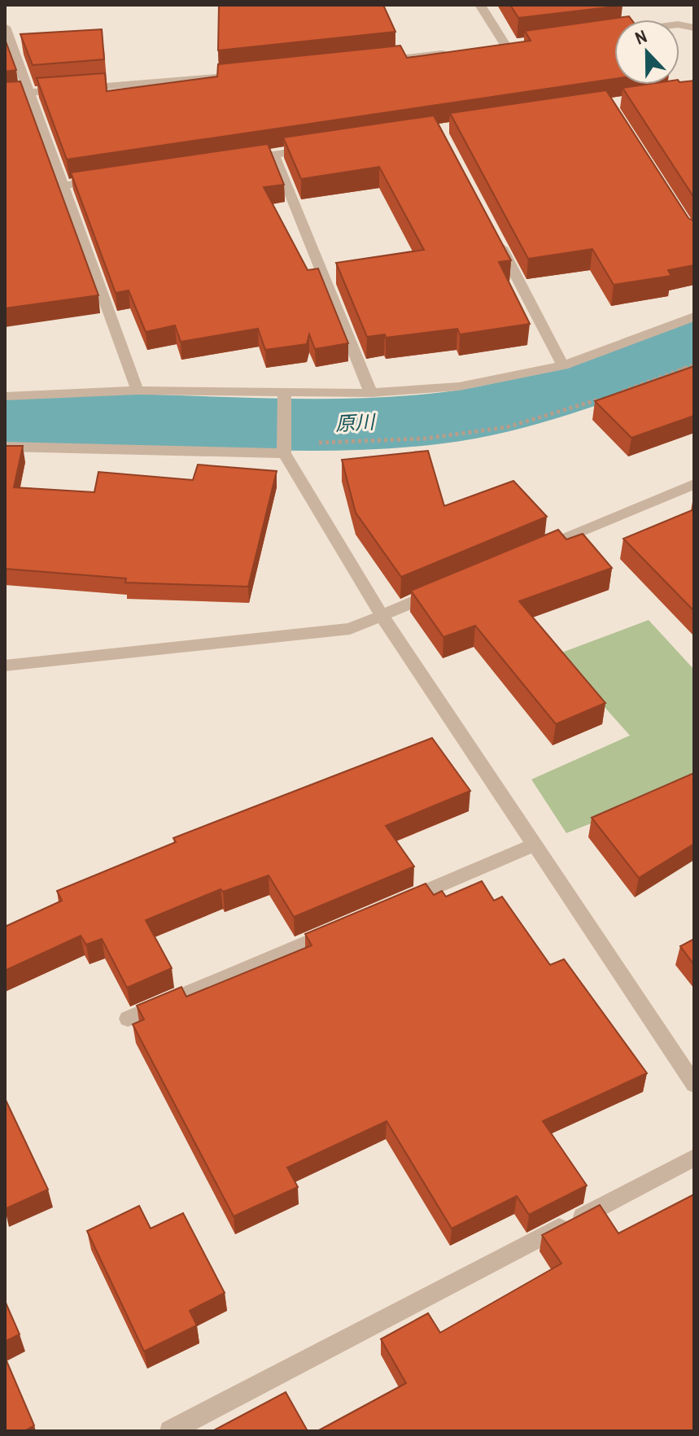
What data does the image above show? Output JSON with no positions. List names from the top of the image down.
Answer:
{
  "water": ["原川"],
  "north": "top"
}
